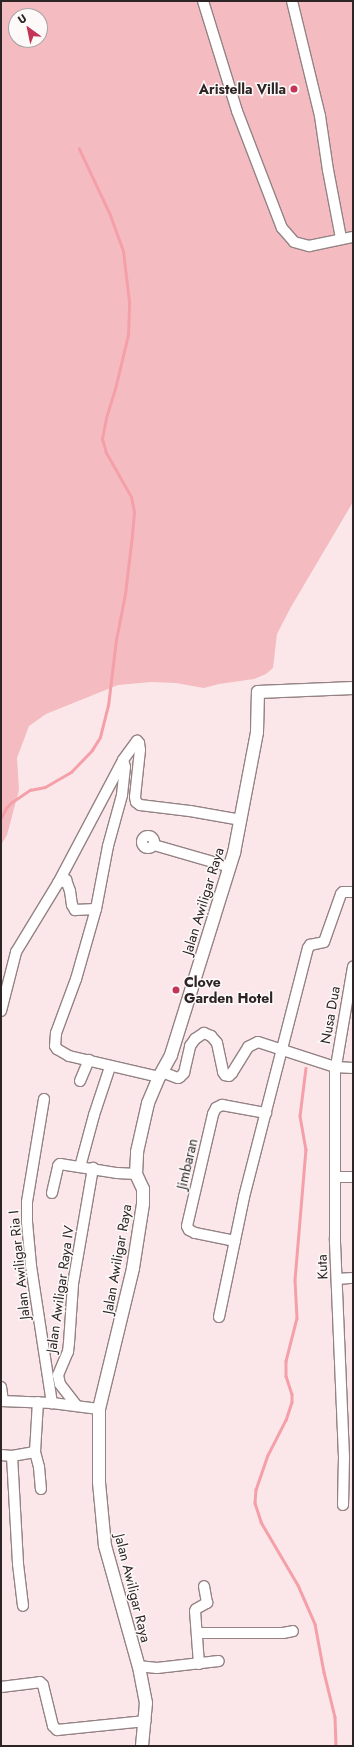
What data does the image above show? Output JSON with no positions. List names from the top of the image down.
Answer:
{
  "streets": {
    "street": [
      "Jalan Awiligar Raya",
      "Nusa Dua",
      "Jimbaran",
      "Jalan Awiligar Ria I",
      "Kuta",
      "Jalan Awiligar Raya IV"
    ]
  },
  "crossings": [
    ["Nusa Dua", "Kuta"]
  ],
  "places": ["Aristella Villa", "Clove Garden Hotel"],
  "north": "top left"
}
